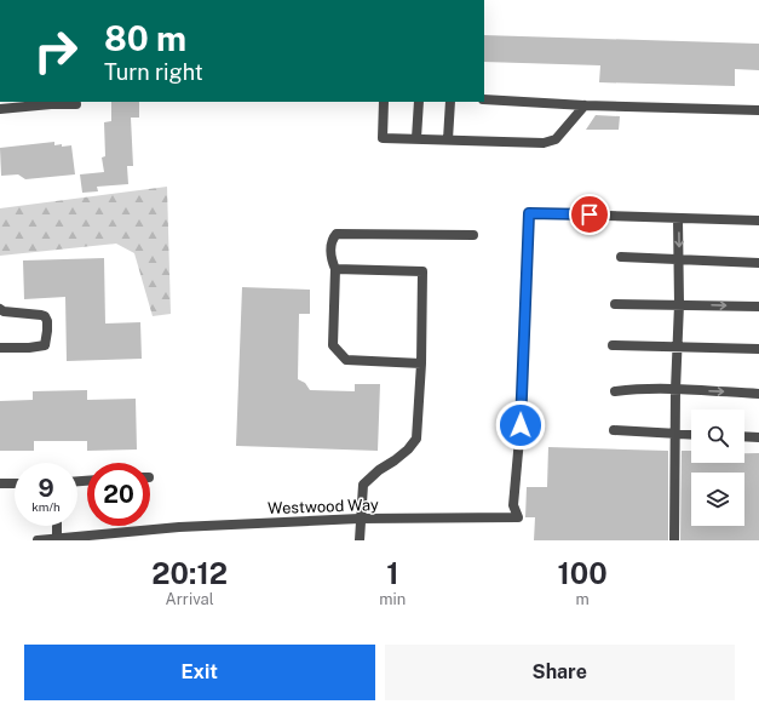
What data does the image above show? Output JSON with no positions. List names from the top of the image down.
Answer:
{
  "streets": {
    "street": ["Westwood Way"]
  },
  "page": {
    "turn": ["80 m", "Turn right"],
    "speed": "9 km/h",
    "limit": "20",
    "eta": [
      "20:12",
      "Arrival",
      "1",
      "min",
      "100",
      "m"
    ],
    "buttons": ["Exit", "Share"]
  }
}
